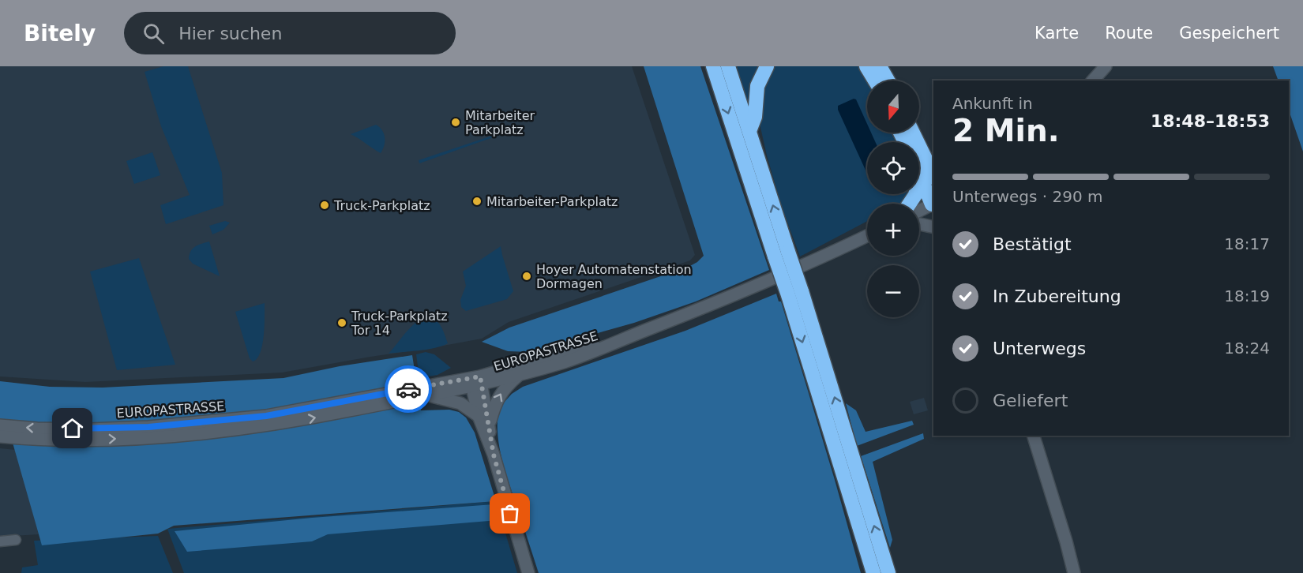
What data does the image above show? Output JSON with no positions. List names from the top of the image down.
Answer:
{
  "streets": {
    "main road": ["EUROPASTRASSE"]
  },
  "places": [
    "Mitarbeiter Parkplatz",
    "Mitarbeiter-Parkplatz",
    "Truck-Parkplatz",
    "Hoyer Automatenstation Dormagen",
    "Truck-Parkplatz Tor 14"
  ],
  "north": "bottom",
  "page": {
    "header": "Bitely",
    "search": "Hier suchen",
    "nav": ["Karte", "Route", "Gespeichert"],
    "map_buttons": ["+", "−"],
    "heading": ["2 Min.", "Ankunft in", "18:48–18:53"],
    "bar": "Unterwegs · 290 m",
    "list": [
      ["Bestätigt", "18:17"],
      ["In Zubereitung", "18:19"],
      ["Unterwegs", "18:24"],
      "Geliefert"
    ]
  }
}
